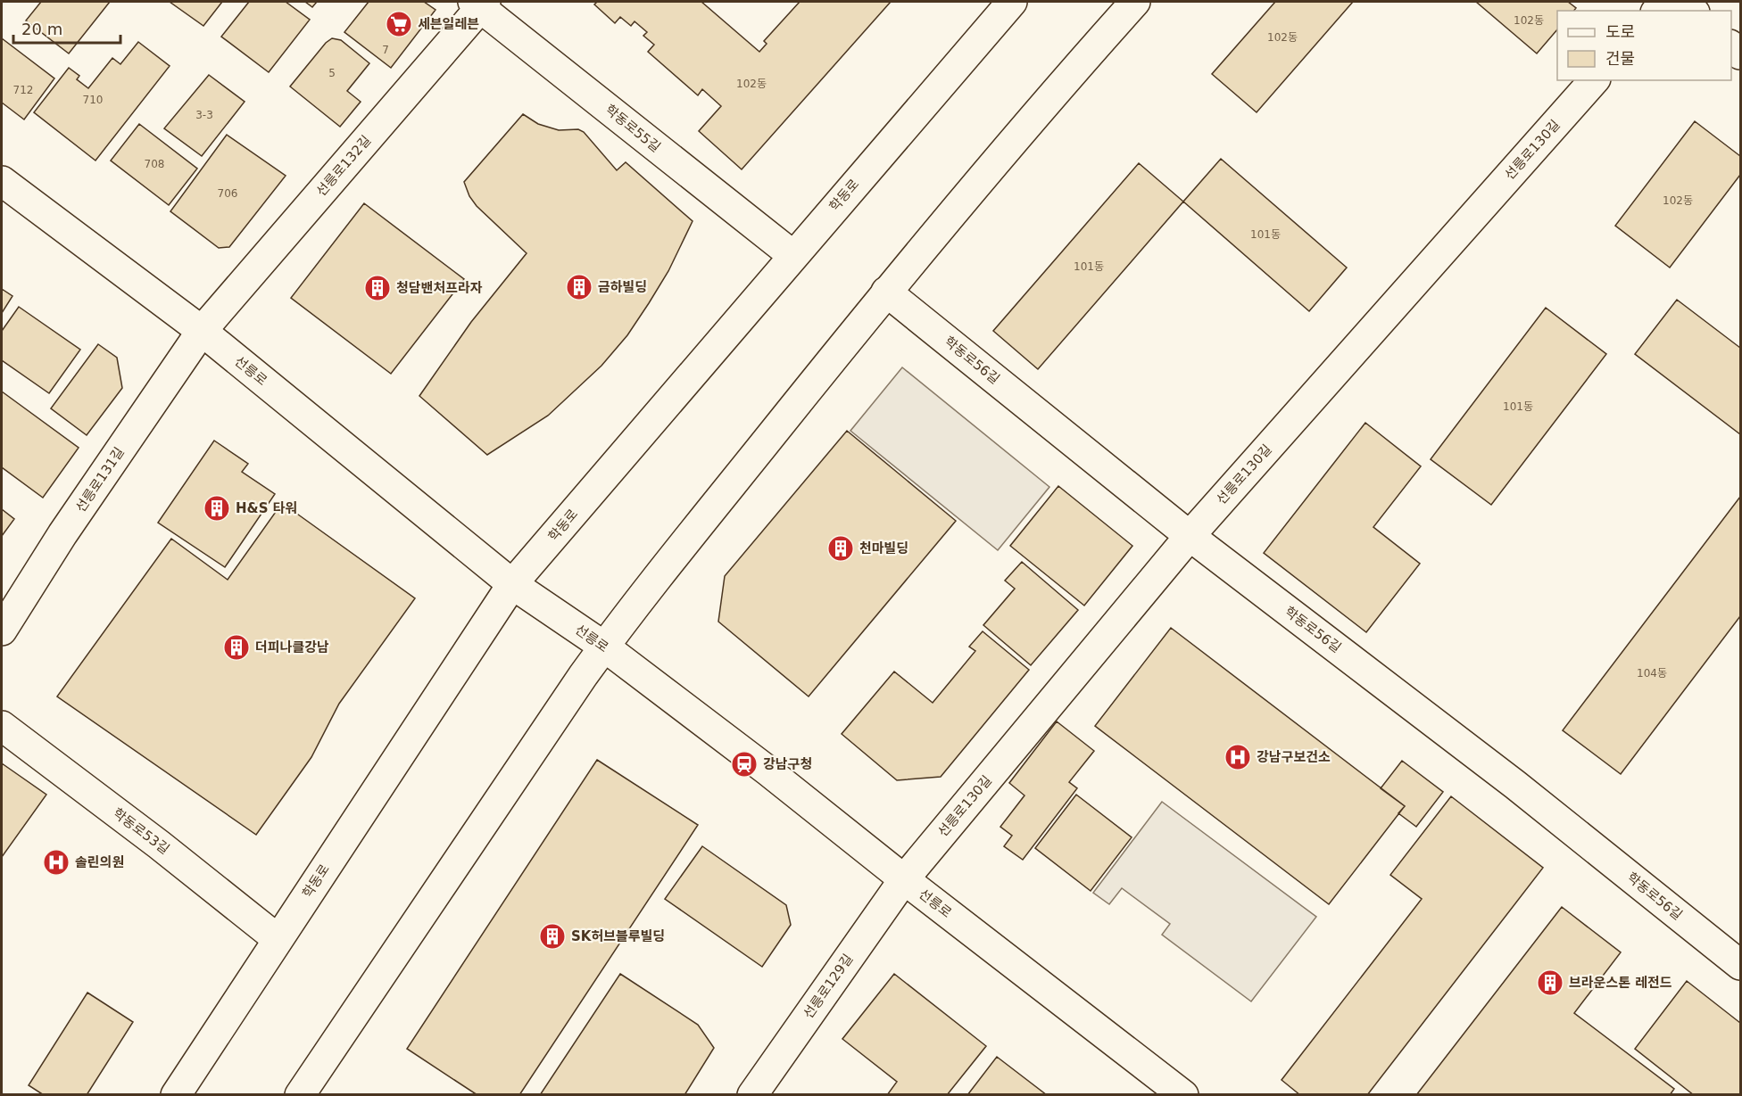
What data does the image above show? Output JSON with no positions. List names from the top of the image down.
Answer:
{
  "streets": {
    "main road": [
      "학동로55길",
      "선릉로130길",
      "선릉로132길",
      "학동로",
      "학동로56길",
      "선릉로",
      "선릉로131길",
      "학동로53길",
      "선릉로129길"
    ]
  },
  "crossings": [
    ["학동로55길", "선릉로132길"],
    ["학동로55길", "학동로"],
    ["선릉로130길", "학동로56길"],
    ["선릉로130길", "선릉로"],
    ["선릉로130길", "선릉로129길"],
    ["선릉로132길", "선릉로"],
    ["선릉로132길", "선릉로131길"],
    ["학동로", "선릉로"],
    ["학동로", "학동로53길"],
    ["선릉로", "선릉로131길"],
    ["선릉로", "선릉로129길"]
  ],
  "places": {
    "supermarket": ["세븐일레븐"],
    "building": [
      "금하빌딩",
      "청담밴처프라자",
      "H&S 타워",
      "천마빌딩",
      "더피나클강남",
      "SK허브블루빌딩",
      "브라운스톤 레전드"
    ],
    "hospital": ["강남구보건소", "솔린의원"],
    "station": ["강남구청"]
  },
  "house_numbers": [
    "102동",
    "102동",
    "7",
    "5",
    "102동",
    "712",
    "710",
    "3-3",
    "708",
    "706",
    "102동",
    "101동",
    "101동",
    "101동",
    "104동"
  ],
  "legend": ["도로", "건물"],
  "scale_bar": "20 m"
}
